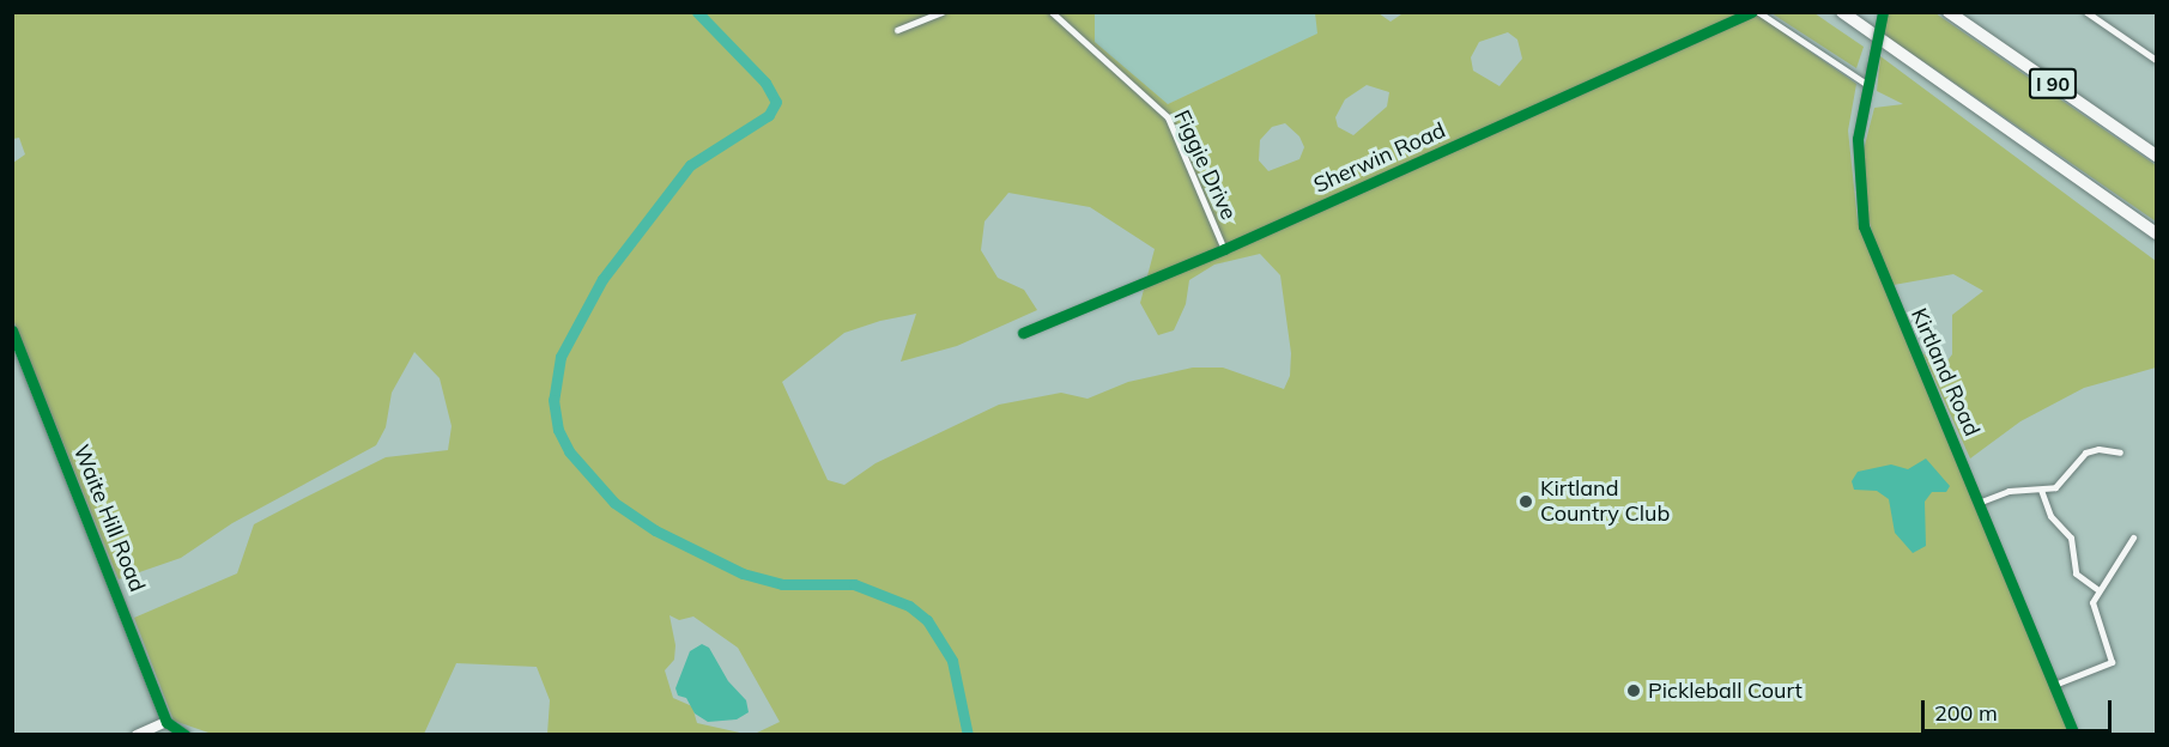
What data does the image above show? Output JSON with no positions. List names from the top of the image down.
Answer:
{
  "streets": {
    "highway": ["I 90"],
    "street": [
      "Sherwin Road",
      "Figgie Drive",
      "Kirtland Road",
      "Waite Hill Road"
    ]
  },
  "crossings": [
    ["Sherwin Road", "Figgie Drive"]
  ],
  "places": ["Kirtland Country Club", "Pickleball Court"],
  "scale_bar": "200 m"
}
